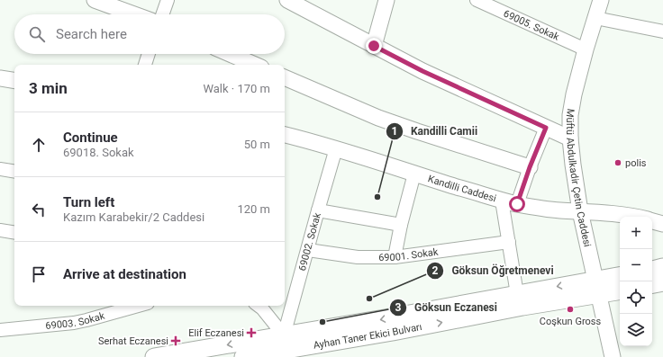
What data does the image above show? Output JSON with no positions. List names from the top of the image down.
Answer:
{
  "streets": {
    "main road": ["Ayhan Taner Ekici Bulvarı"],
    "street": [
      "69005. Sokak",
      "Müftü Abdulkadir Çetin Caddesi",
      "Kandilli Caddesi",
      "69002. Sokak",
      "69001. Sokak",
      "69003. Sokak"
    ]
  },
  "crossings": [
    ["69005. Sokak", "Müftü Abdulkadir Çetin Caddesi"],
    ["Müftü Abdulkadir Çetin Caddesi", "Kandilli Caddesi"],
    ["Müftü Abdulkadir Çetin Caddesi", "Ayhan Taner Ekici Bulvarı"],
    ["Kandilli Caddesi", "69002. Sokak"],
    ["69002. Sokak", "69001. Sokak"],
    ["69002. Sokak", "Ayhan Taner Ekici Bulvarı"]
  ],
  "places": {
    "other": [
      "polis",
      "Kandilli Camii",
      "Göksun Öğretmenevi",
      "Coşkun Gross",
      "Göksun Eczanesi"
    ],
    "health": ["Elif Eczanesi", "Serhat Eczanesi"]
  },
  "page": {
    "search": "Search here",
    "heading": ["3 min", "Walk · 170 m"],
    "list": [
      ["Continue", "69018. Sokak", "50 m"],
      ["Turn left", "Kazım Karabekir/2 Caddesi", "120 m"],
      "Arrive at destination"
    ],
    "map_buttons": ["+", "−"]
  }
}
